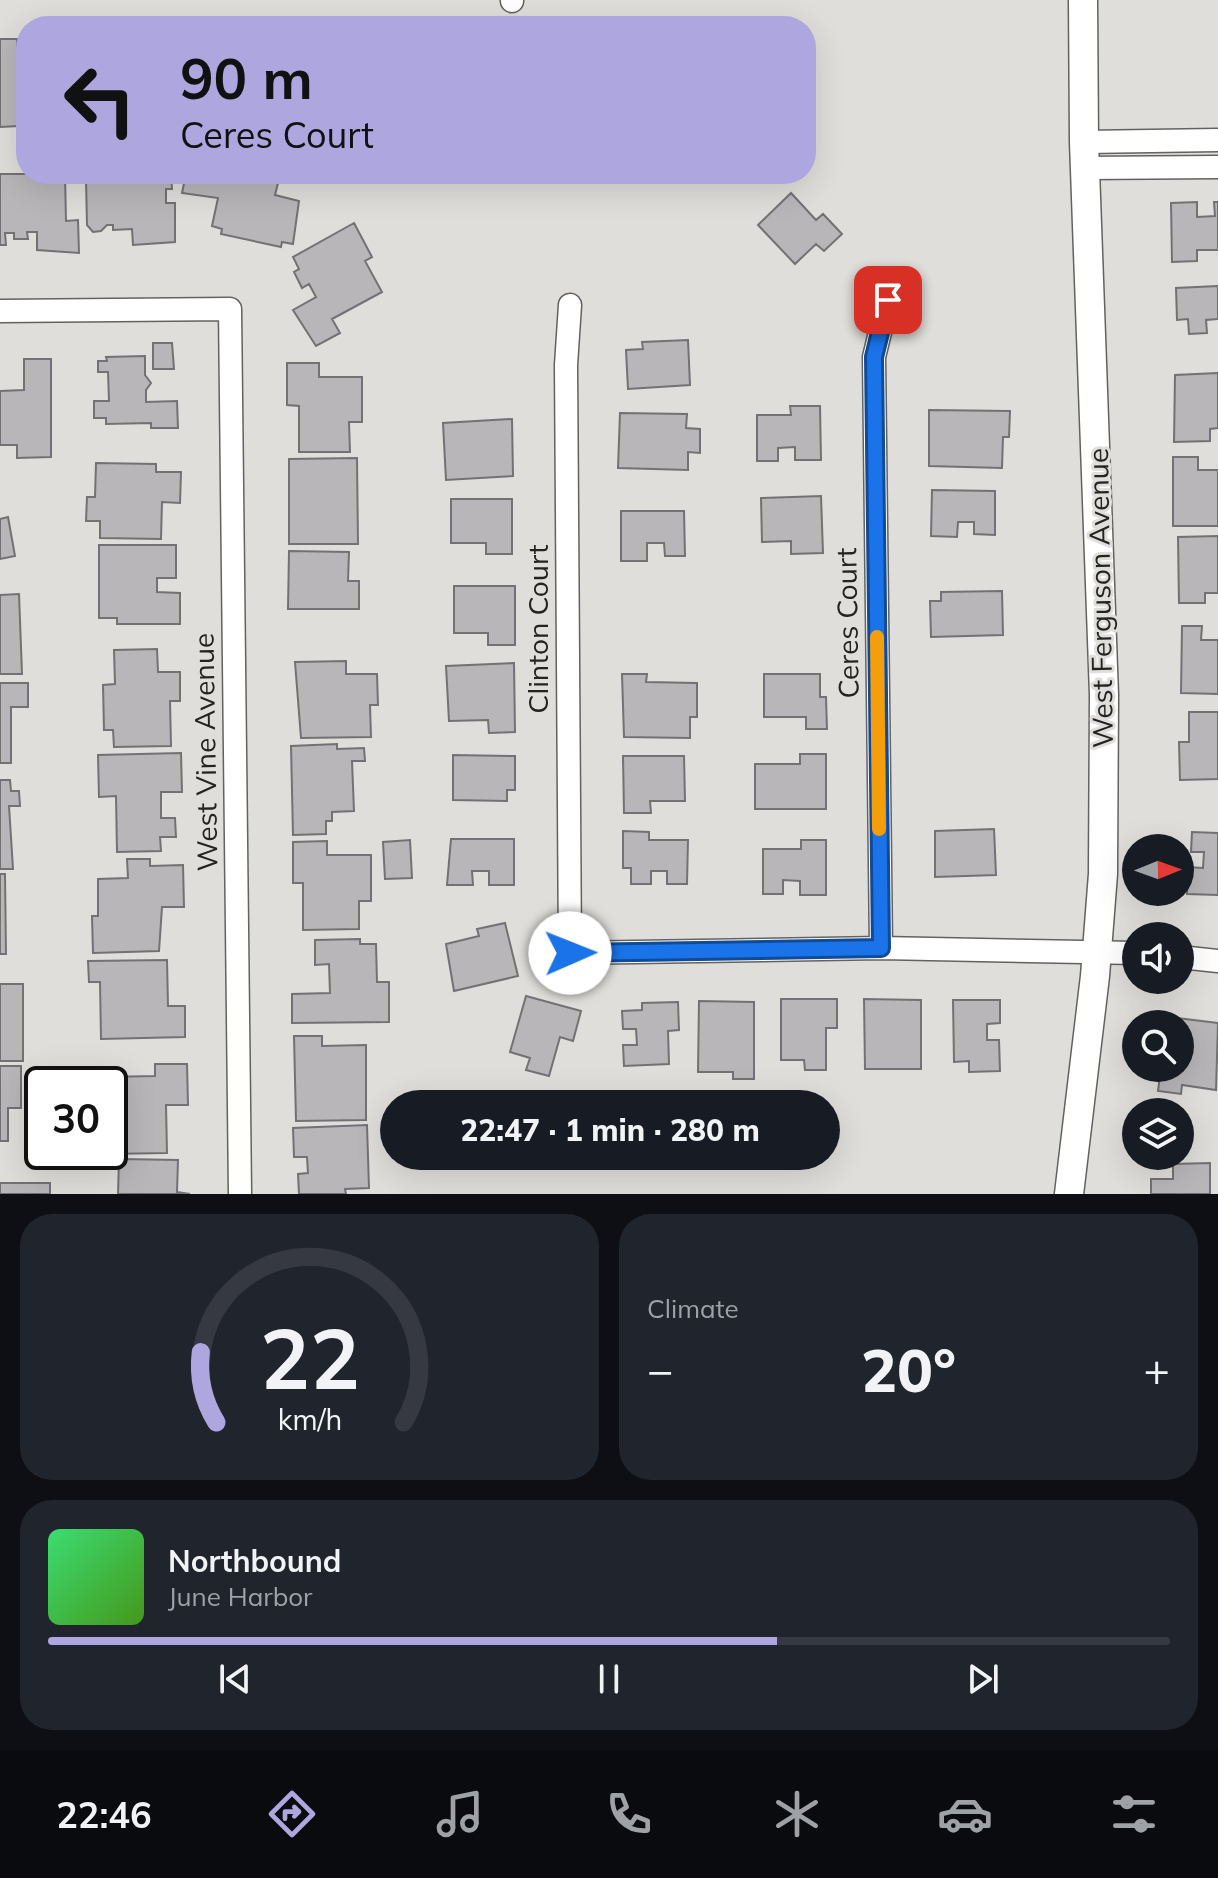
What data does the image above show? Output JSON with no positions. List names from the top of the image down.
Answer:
{
  "streets": {
    "street": [
      "West Ferguson Avenue",
      "Ceres Court",
      "Clinton Court",
      "West Vine Avenue"
    ]
  },
  "crossings": [
    ["Ceres Court", "Clinton Court"]
  ],
  "north": "right",
  "page": {
    "turn": ["90 m", "Ceres Court"],
    "limit": "30",
    "trip": "22:47 · 1 min · 280 m",
    "tile": "Climate",
    "heat": ["−", "20°", "+"],
    "song": ["Northbound", "June Harbor"],
    "tabs": "22:46",
    "gauge": ["22", "km/h"]
  }
}
